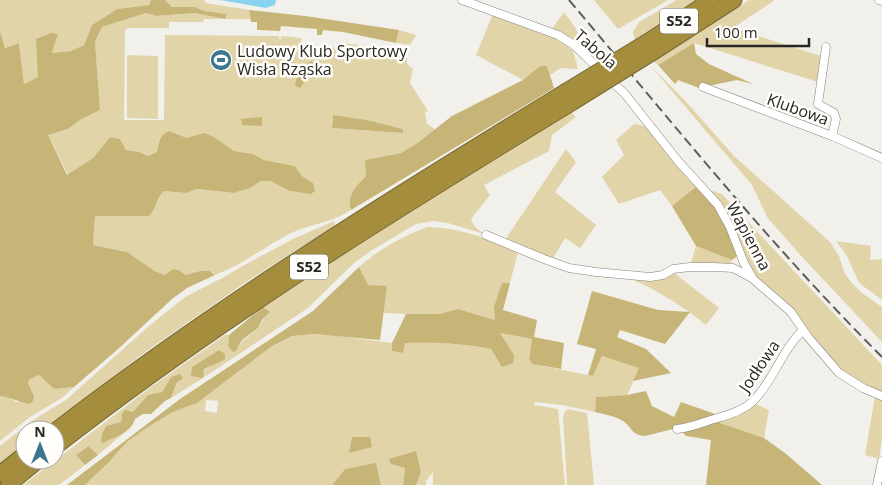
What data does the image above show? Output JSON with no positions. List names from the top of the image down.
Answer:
{
  "streets": {
    "highway": ["S52"],
    "street": [
      "Tabola",
      "Klubowa",
      "Wapienna",
      "Jodłowa"
    ]
  },
  "crossings": [
    ["Tabola", "Wapienna"],
    ["Wapienna", "Jodłowa"]
  ],
  "places": {
    "sports": ["Ludowy Klub Sportowy Wisła Rząska"]
  },
  "scale_bar": "100 m",
  "north": "top"
}
